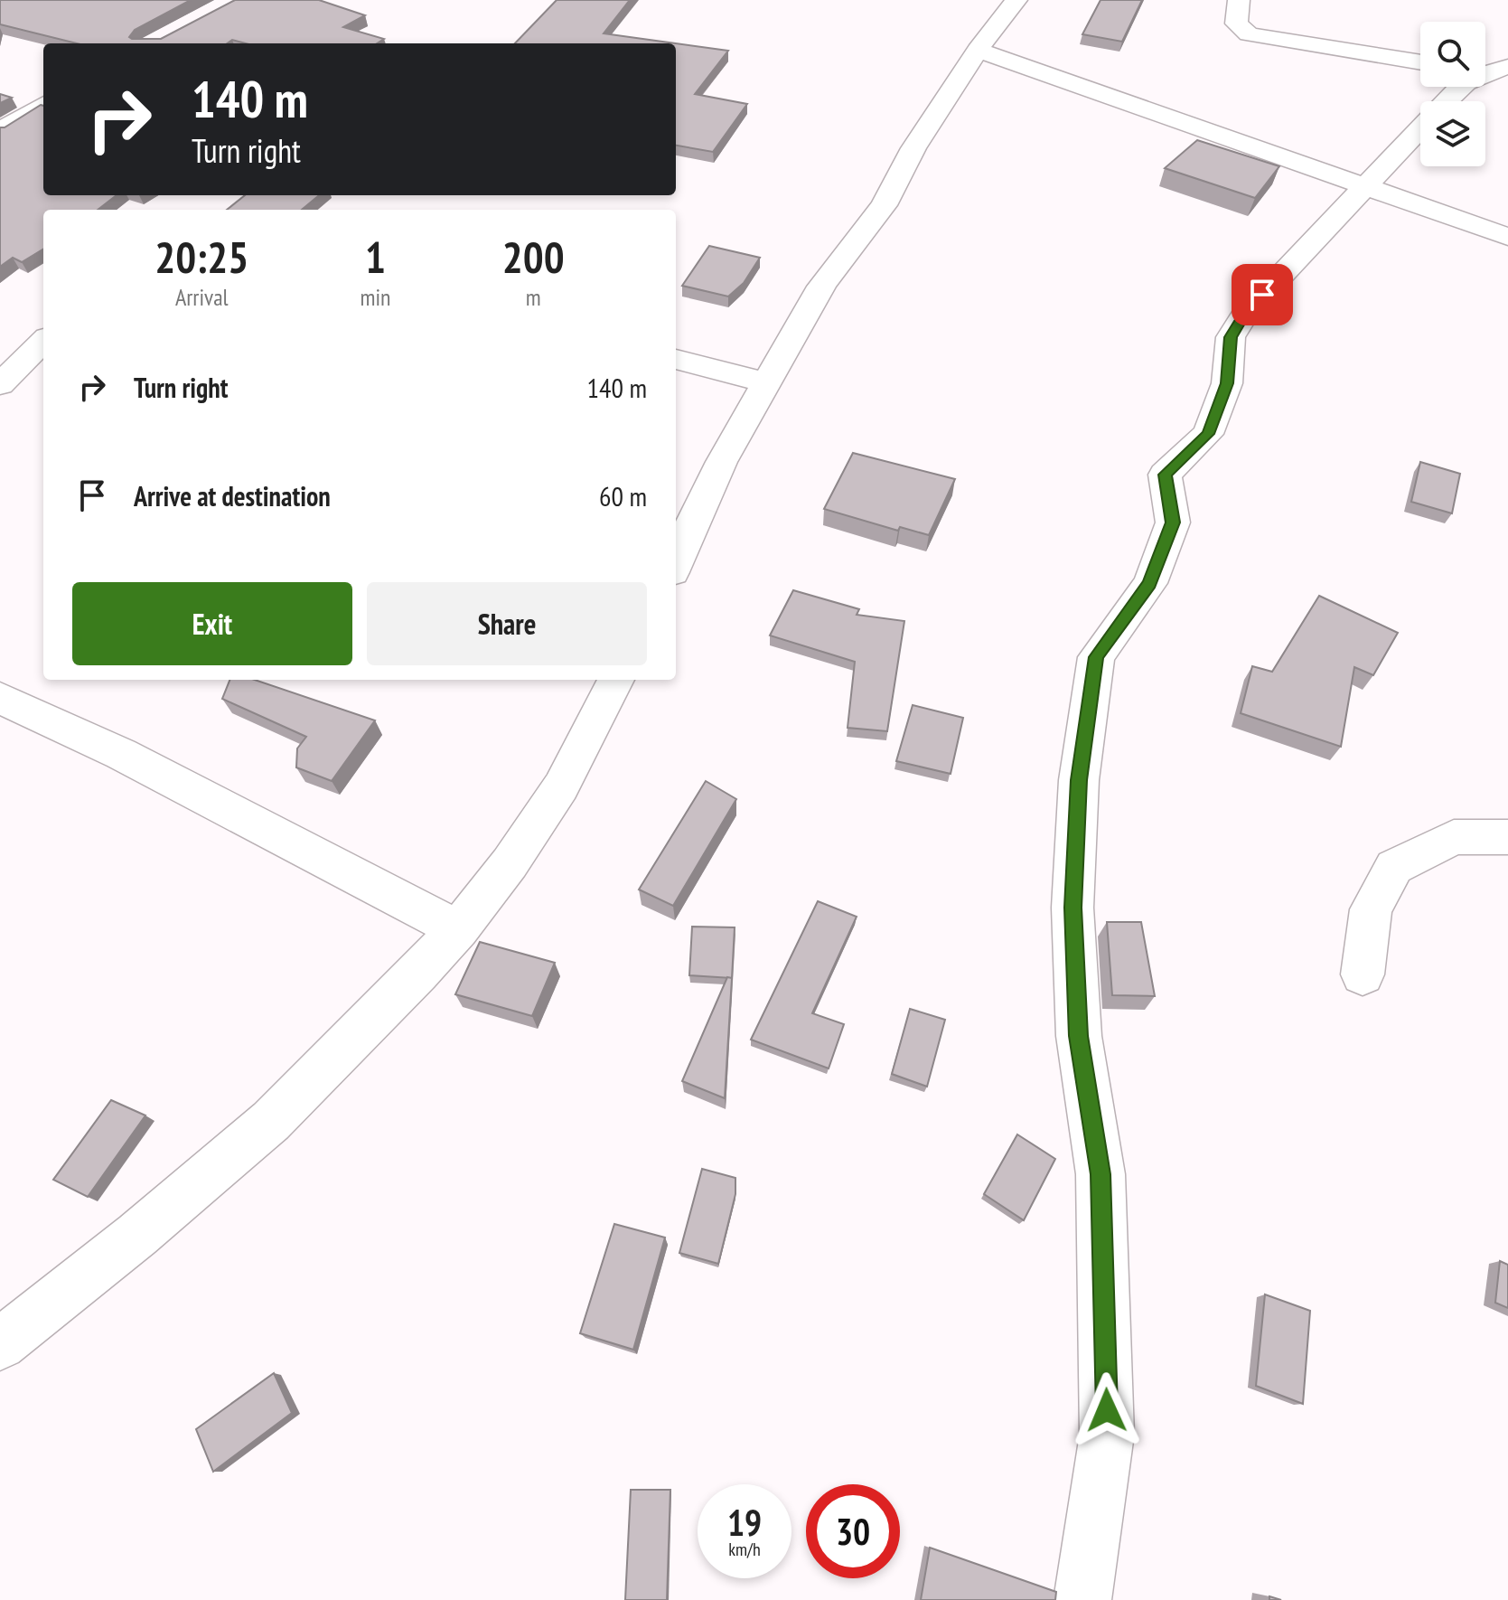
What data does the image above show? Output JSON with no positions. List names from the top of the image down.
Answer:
{
  "page": {
    "turn": ["140 m", "Turn right"],
    "eta": [
      "20:25",
      "Arrival",
      "1",
      "min",
      "200",
      "m"
    ],
    "list": [
      {
        "name": "Turn right",
        "value": "140 m"
      },
      {
        "name": "Arrive at destination",
        "value": "60 m"
      }
    ],
    "buttons": ["Exit", "Share"],
    "speed": "19 km/h",
    "limit": "30"
  }
}
